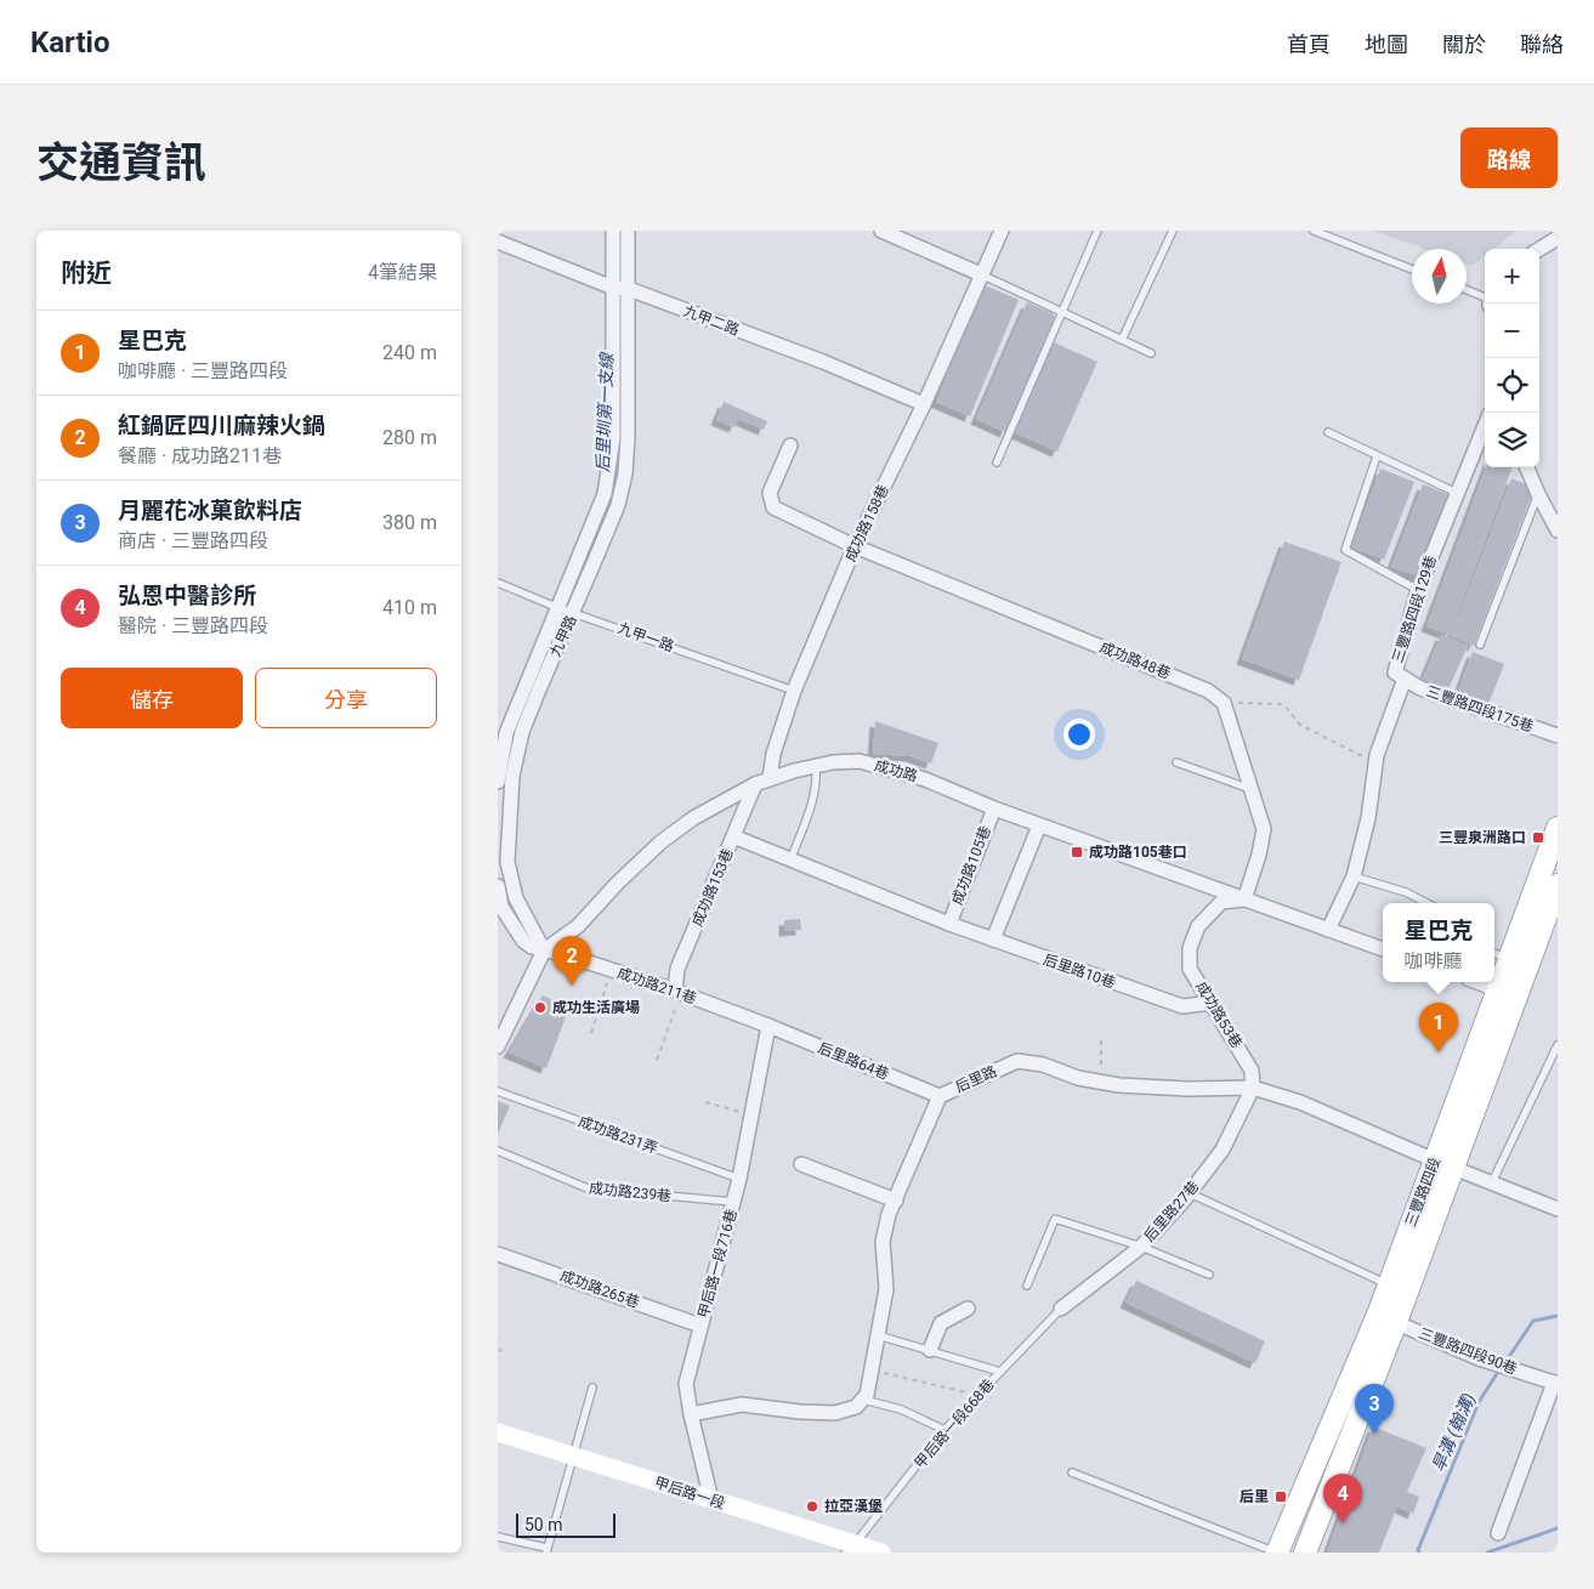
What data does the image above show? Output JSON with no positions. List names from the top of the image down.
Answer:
{
  "streets": {
    "main road": ["三豐路四段", "甲后路一段"],
    "street": [
      "九甲二路",
      "成功路158巷",
      "三豐路四段129巷",
      "九甲路",
      "成功路48巷",
      "三豐路四段175巷",
      "成功路",
      "成功路105巷",
      "成功路153巷",
      "后里路10巷",
      "成功路211巷",
      "成功路53巷",
      "后里路64巷",
      "后里路",
      "后里路27巷",
      "甲后路一段716巷",
      "成功路265巷",
      "三豐路四段90巷"
    ],
    "lane": [
      "九甲一路",
      "成功路231弄",
      "成功路239巷",
      "甲后路一段668巷"
    ]
  },
  "crossings": [
    ["九甲二路", "成功路158巷"],
    ["九甲二路", "九甲路"],
    ["成功路158巷", "九甲一路"],
    ["成功路158巷", "成功路48巷"],
    ["成功路158巷", "成功路"],
    ["三豐路四段129巷", "三豐路四段175巷"],
    ["三豐路四段129巷", "成功路"],
    ["九甲路", "九甲一路"],
    ["九甲路", "成功路"],
    ["九甲路", "成功路211巷"],
    ["成功路", "成功路105巷"],
    ["成功路", "成功路153巷"],
    ["成功路", "成功路211巷"],
    ["成功路", "成功路53巷"],
    ["成功路105巷", "后里路10巷"],
    ["成功路153巷", "后里路10巷"],
    ["成功路153巷", "成功路211巷"],
    ["后里路10巷", "成功路53巷"],
    ["成功路211巷", "后里路64巷"],
    ["成功路211巷", "甲后路一段716巷"],
    ["成功路53巷", "后里路"],
    ["成功路53巷", "后里路27巷"],
    ["后里路64巷", "后里路"],
    ["后里路64巷", "甲后路一段716巷"],
    ["后里路", "三豐路四段"],
    ["后里路", "后里路27巷"],
    ["成功路231弄", "甲后路一段716巷"],
    ["成功路239巷", "甲后路一段716巷"],
    ["三豐路四段", "三豐路四段90巷"],
    ["后里路27巷", "甲后路一段668巷"],
    ["甲后路一段716巷", "成功路265巷"],
    ["甲后路一段716巷", "甲后路一段"],
    ["甲后路一段668巷", "甲后路一段"]
  ],
  "water": ["后里圳第一支線", "旱溝 (翰溝)"],
  "places": {
    "transit": ["三豐泉洲路口", "成功路105巷口", "后里"],
    "other": ["成功生活廣場", "拉亞漢堡"]
  },
  "scale_bar": "50 m",
  "north": "top",
  "page": {
    "header": "Kartio",
    "nav": [
      "首頁",
      "地圖",
      "關於",
      "聯絡"
    ],
    "title": "交通資訊",
    "buttons": [
      "路線",
      ["儲存", "分享"]
    ],
    "heading": ["附近", "4筆結果"],
    "map_buttons": ["+", "−"],
    "list": [
      {
        "mark": "1",
        "name": "星巴克",
        "note": "咖啡廳 · 三豐路四段",
        "value": "240 m"
      },
      {
        "mark": "2",
        "name": "紅鍋匠四川麻辣火鍋",
        "note": "餐廳 · 成功路211巷",
        "value": "280 m"
      },
      {
        "mark": "3",
        "name": "月麗花冰菓飲料店",
        "note": "商店 · 三豐路四段",
        "value": "380 m"
      },
      {
        "mark": "4",
        "name": "弘恩中醫診所",
        "note": "醫院 · 三豐路四段",
        "value": "410 m"
      }
    ],
    "popup": ["星巴克", "咖啡廳"],
    "pins": [
      "2",
      "1",
      "3",
      "4"
    ],
    "scale": "50 m"
  }
}
